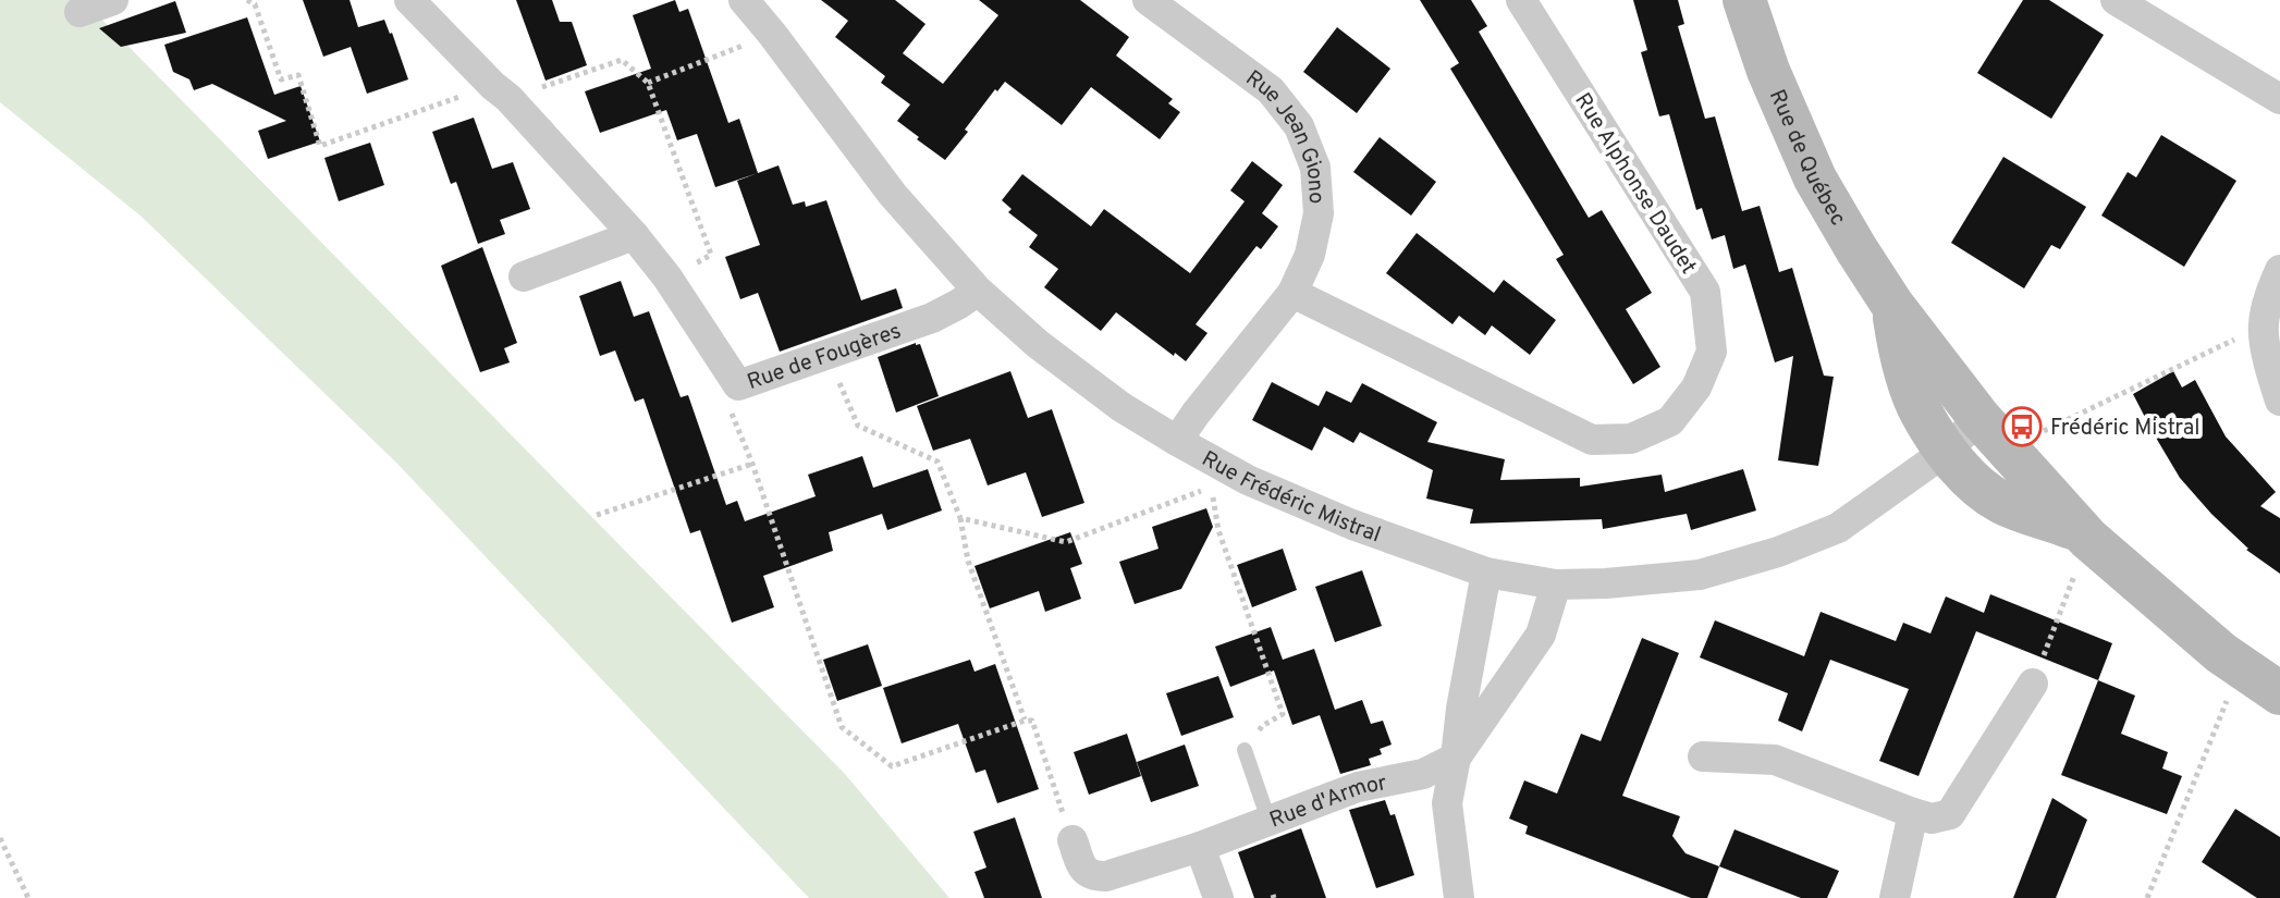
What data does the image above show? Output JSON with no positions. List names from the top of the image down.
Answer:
{
  "streets": {
    "street": [
      "Rue Jean Giono",
      "Rue de Québec",
      "Rue Alphonse Daudet",
      "Rue de Fougères",
      "Rue Frédéric Mistral",
      "Rue d'Armor"
    ]
  },
  "crossings": [
    ["Rue Jean Giono", "Rue Alphonse Daudet"],
    ["Rue Jean Giono", "Rue Frédéric Mistral"],
    ["Rue de Québec", "Rue Frédéric Mistral"],
    ["Rue de Fougères", "Rue Frédéric Mistral"]
  ],
  "places": {
    "bus stop": ["Frédéric Mistral"]
  }
}
